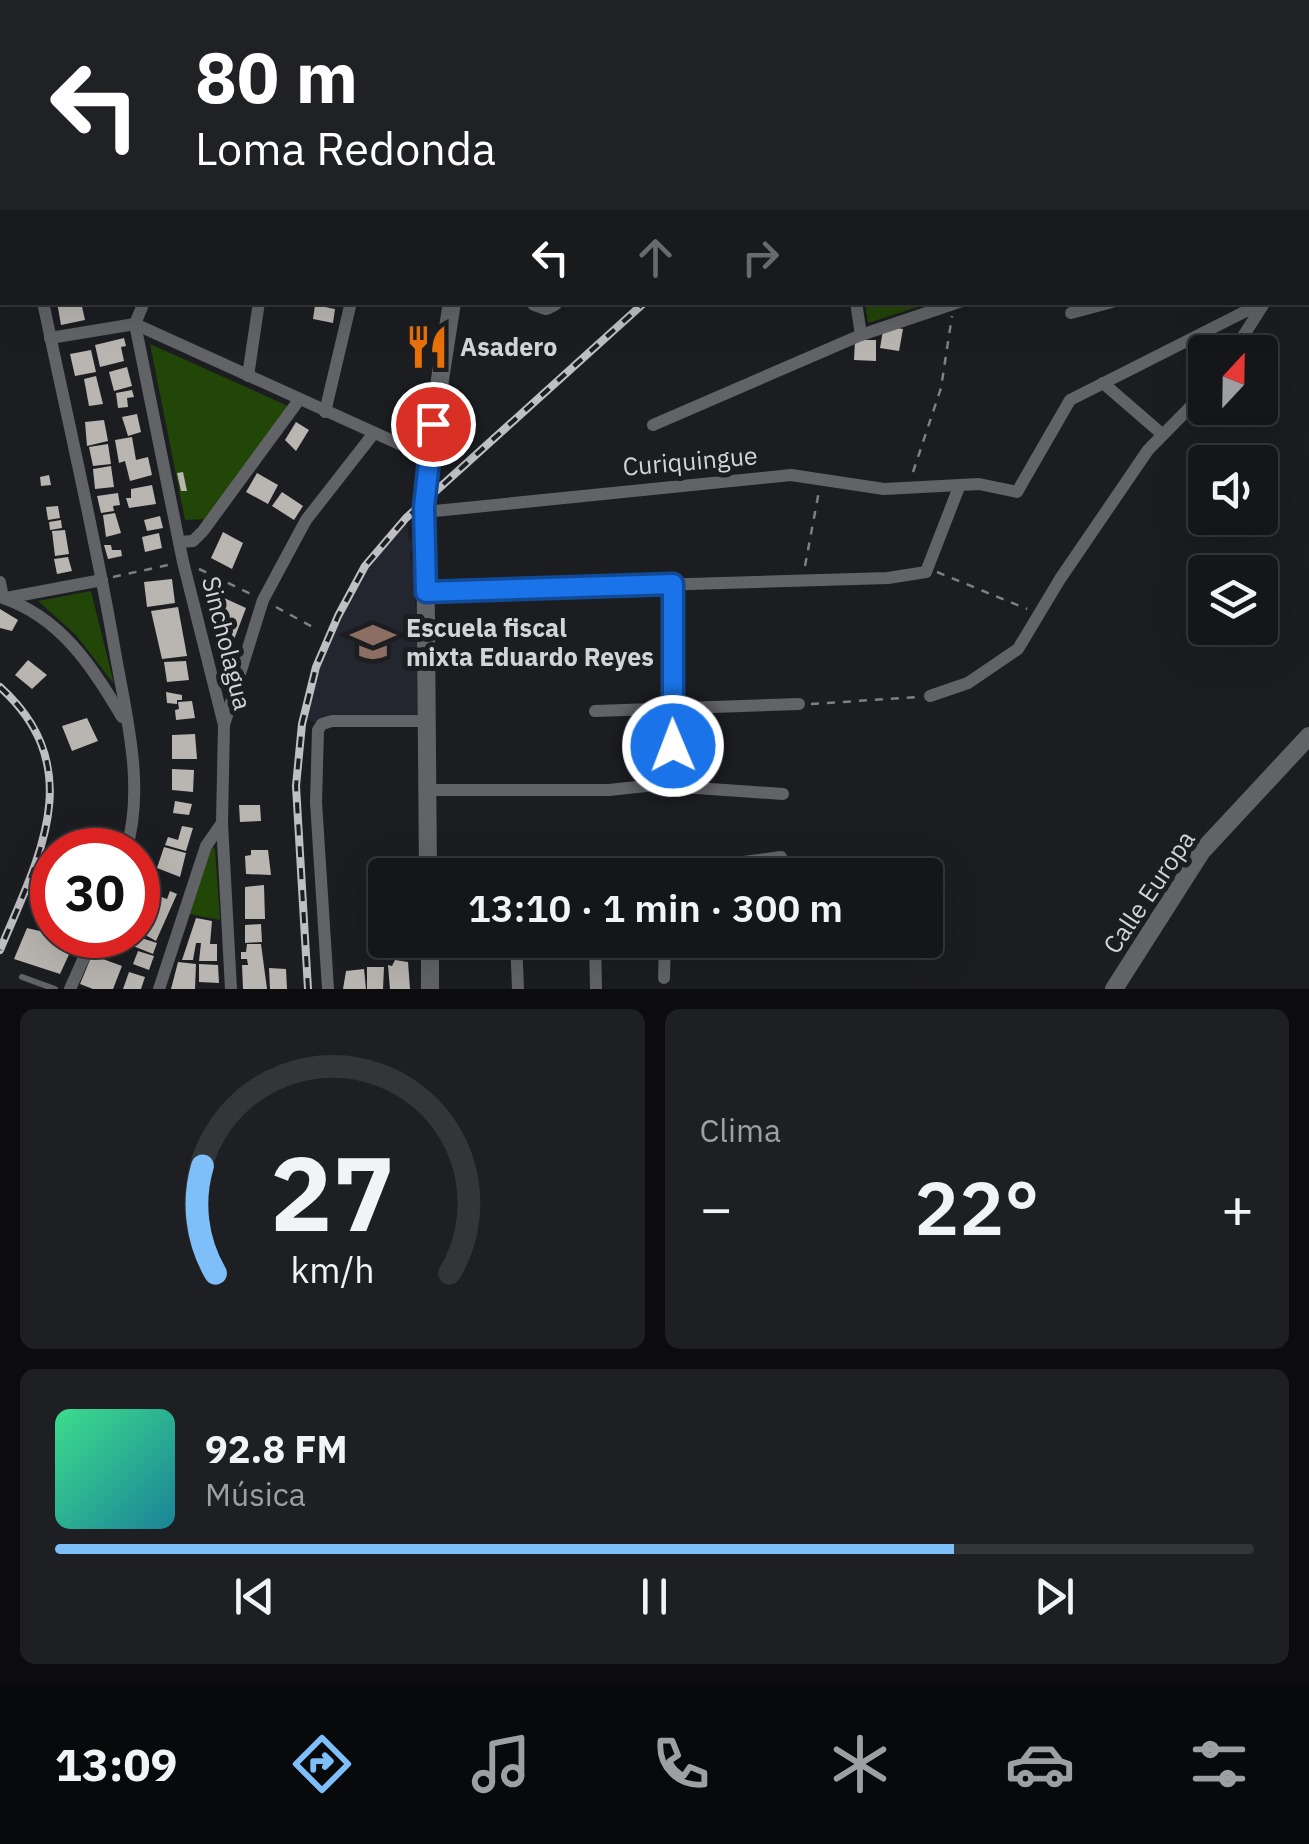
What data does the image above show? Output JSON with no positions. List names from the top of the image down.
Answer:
{
  "streets": {
    "street": ["Curiquingue", "Sincholagua", "Calle Europa"]
  },
  "places": {
    "restaurant": ["Asadero"],
    "school or university": ["Escuela fiscal mixta Eduardo Reyes"]
  },
  "north": "top",
  "page": {
    "turn": ["80 m", "Loma Redonda"],
    "limit": "30",
    "trip": "13:10 · 1 min · 300 m",
    "tile": "Clima",
    "heat": ["−", "22°", "+"],
    "song": ["92.8 FM", "Música"],
    "tabs": "13:09",
    "gauge": ["27", "km/h"]
  }
}
